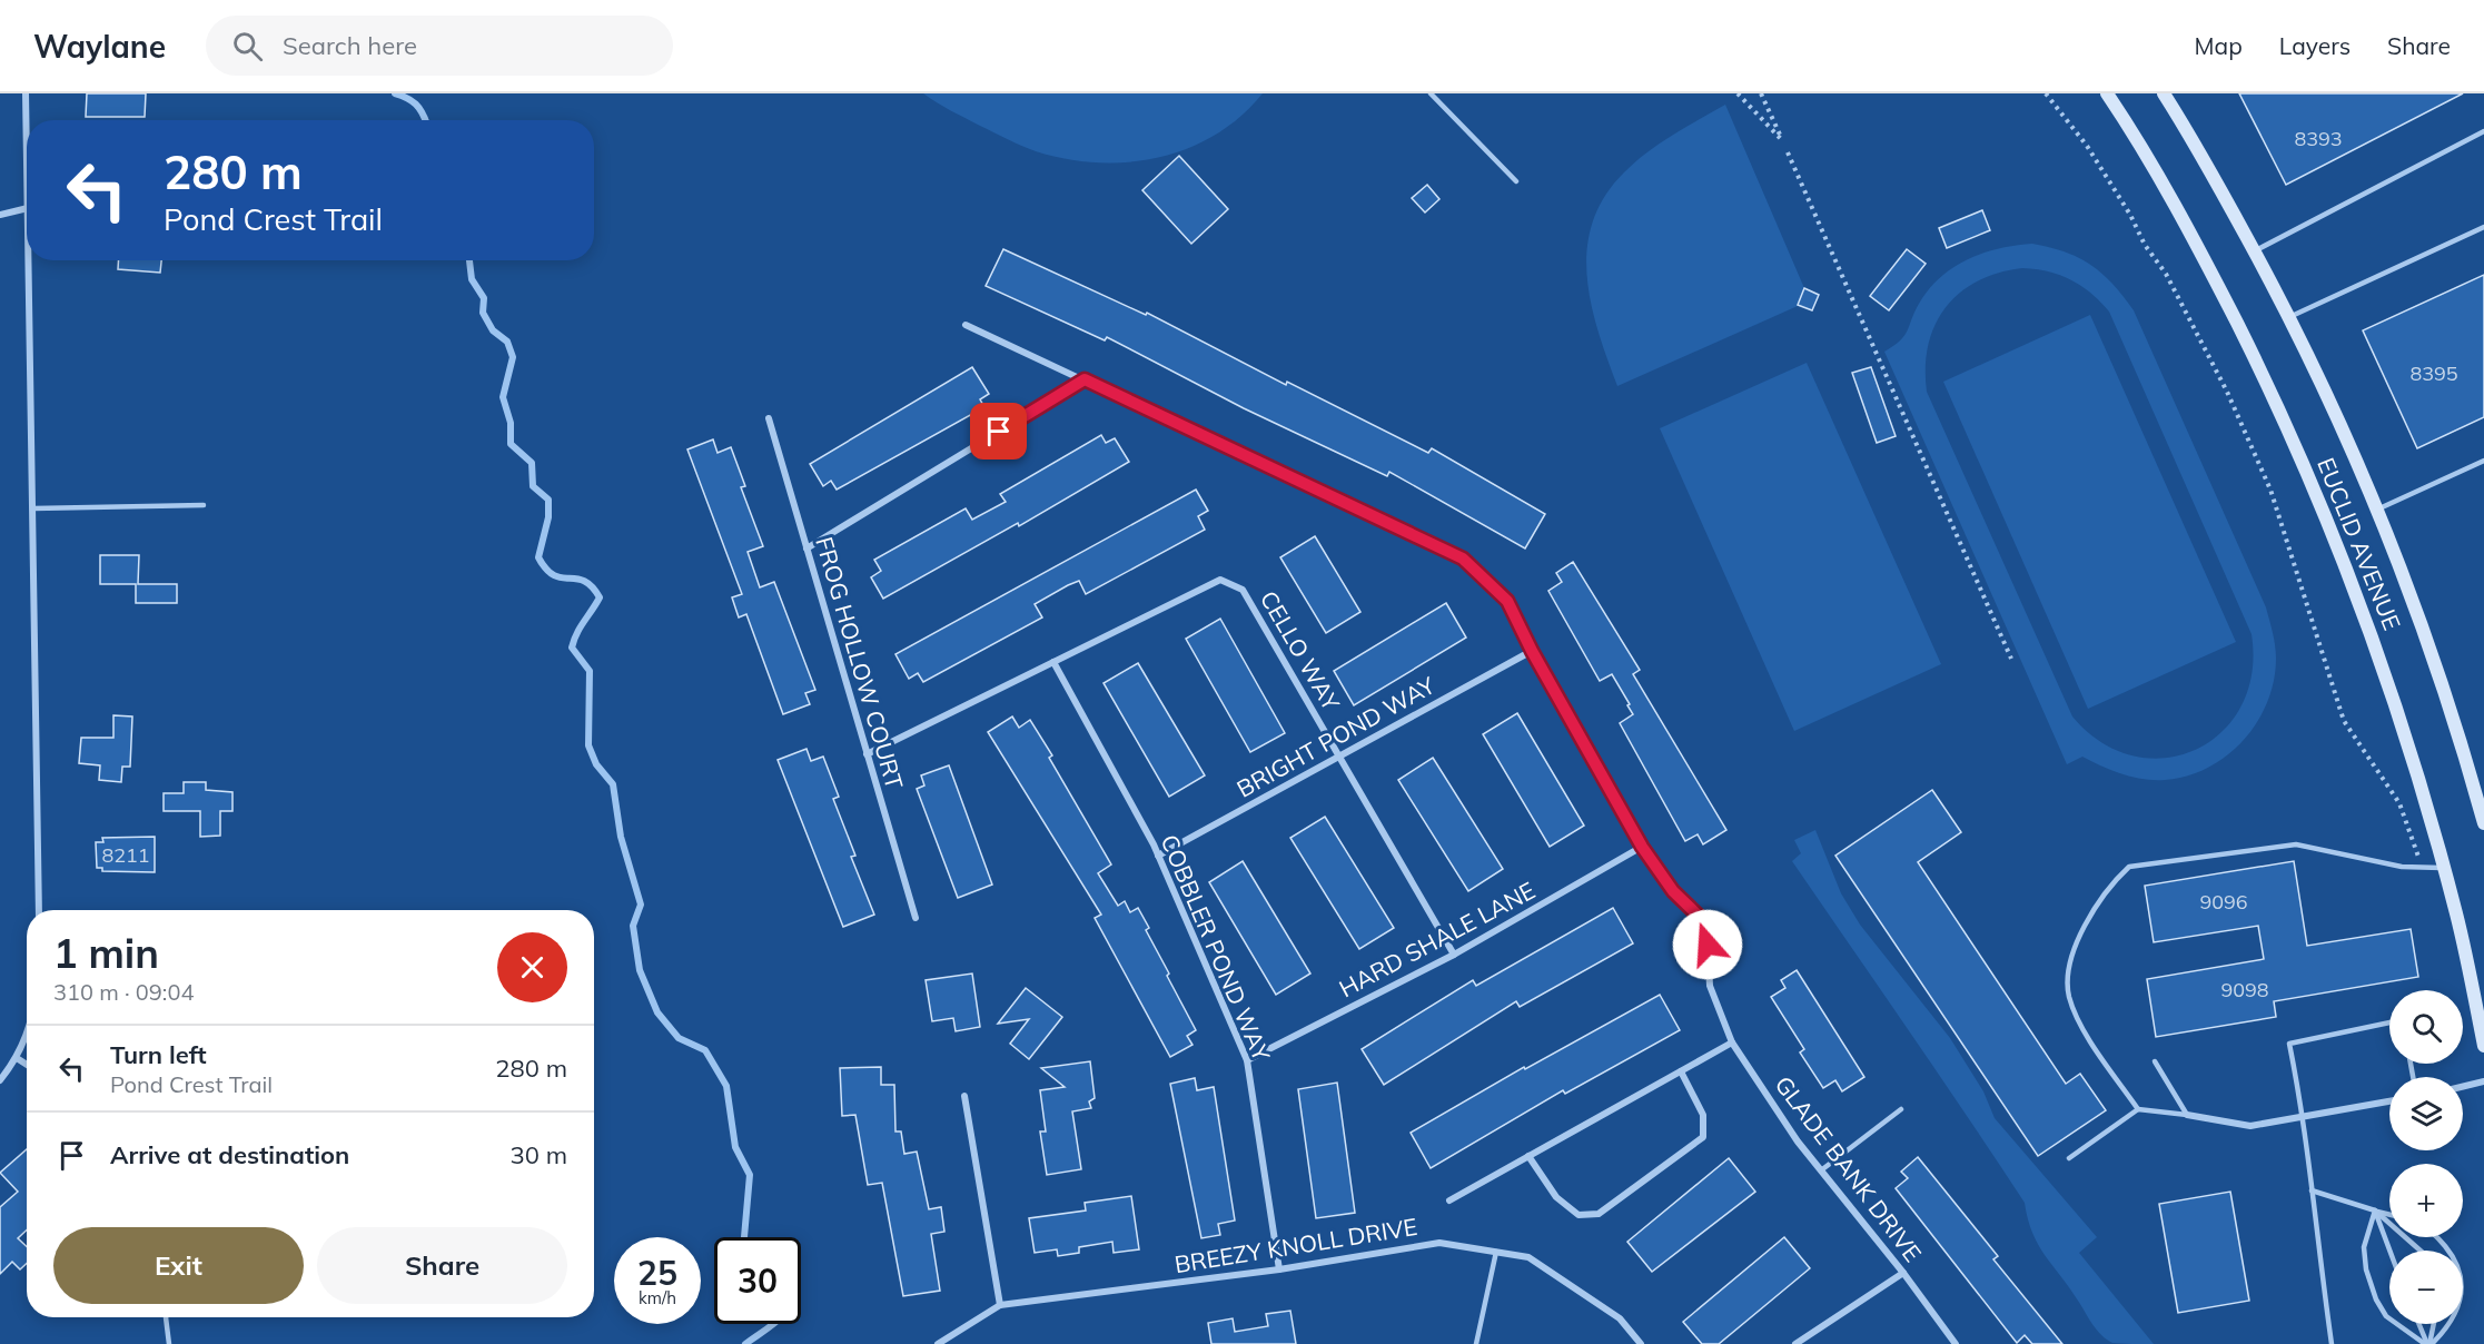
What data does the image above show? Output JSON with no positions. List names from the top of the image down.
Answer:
{
  "streets": {
    "street": [
      "EUCLID AVENUE",
      "CELLO WAY",
      "FROG HOLLOW COURT",
      "BRIGHT POND WAY",
      "HARD SHALE LANE",
      "COBBLER POND WAY",
      "GLADE BANK DRIVE",
      "BREEZY KNOLL DRIVE"
    ]
  },
  "crossings": [
    ["CELLO WAY", "FROG HOLLOW COURT"],
    ["CELLO WAY", "BRIGHT POND WAY"],
    ["CELLO WAY", "HARD SHALE LANE"],
    ["CELLO WAY", "COBBLER POND WAY"],
    ["BRIGHT POND WAY", "COBBLER POND WAY"],
    ["BRIGHT POND WAY", "GLADE BANK DRIVE"],
    ["HARD SHALE LANE", "COBBLER POND WAY"],
    ["HARD SHALE LANE", "GLADE BANK DRIVE"],
    ["COBBLER POND WAY", "BREEZY KNOLL DRIVE"]
  ],
  "house_numbers": [
    "8393",
    "8395",
    "8211",
    "9096",
    "9098"
  ],
  "page": {
    "header": "Waylane",
    "search": "Search here",
    "nav": ["Map", "Layers", "Share"],
    "turn": ["280 m", "Pond Crest Trail"],
    "heading": ["1 min", "310 m · 09:04"],
    "map_buttons": ["+", "−"],
    "list": [
      {
        "name": "Turn left",
        "note": "Pond Crest Trail",
        "value": "280 m"
      },
      {
        "name": "Arrive at destination",
        "value": "30 m"
      }
    ],
    "buttons": ["Exit", "Share"],
    "speed": "25 km/h",
    "limit": "30"
  }
}
